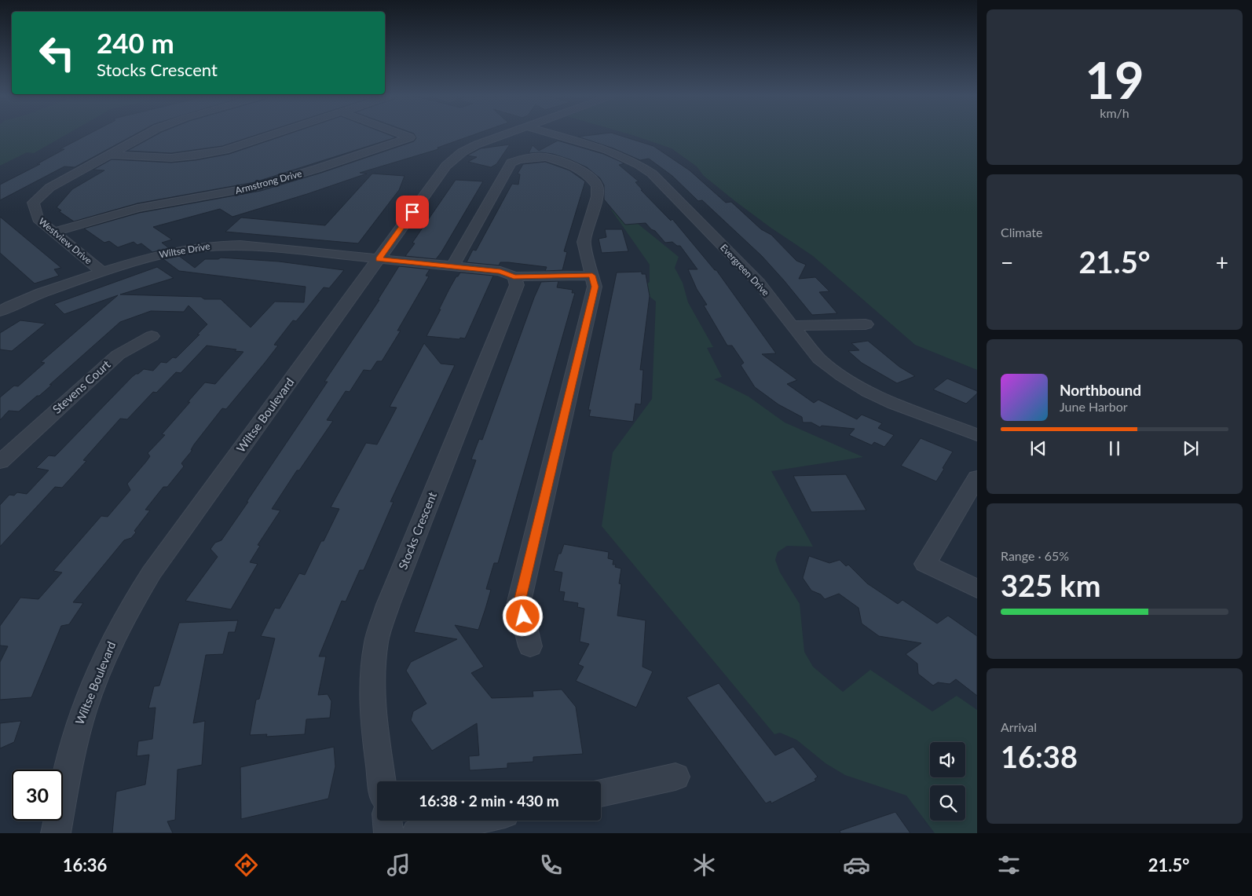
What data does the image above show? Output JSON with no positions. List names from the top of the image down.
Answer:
{
  "streets": {
    "street": [
      "Armstrong Drive",
      "Westview Drive",
      "Wiltse Drive",
      "Evergreen Drive",
      "Stevens Court",
      "Wiltse Boulevard",
      "Stocks Crescent"
    ]
  },
  "crossings": [
    ["Armstrong Drive", "Westview Drive"],
    ["Westview Drive", "Wiltse Drive"],
    ["Wiltse Drive", "Wiltse Boulevard"]
  ],
  "page": {
    "tile": [
      ["19", "km/h"],
      "Climate",
      ["Range · 65%", "325 km"],
      ["Arrival", "16:38"]
    ],
    "turn": ["240 m", "Stocks Crescent"],
    "heat": ["−", "21.5°", "+"],
    "song": ["Northbound", "June Harbor"],
    "limit": "30",
    "trip": "16:38 · 2 min · 430 m",
    "tabs": ["16:36", "21.5°"]
  }
}
